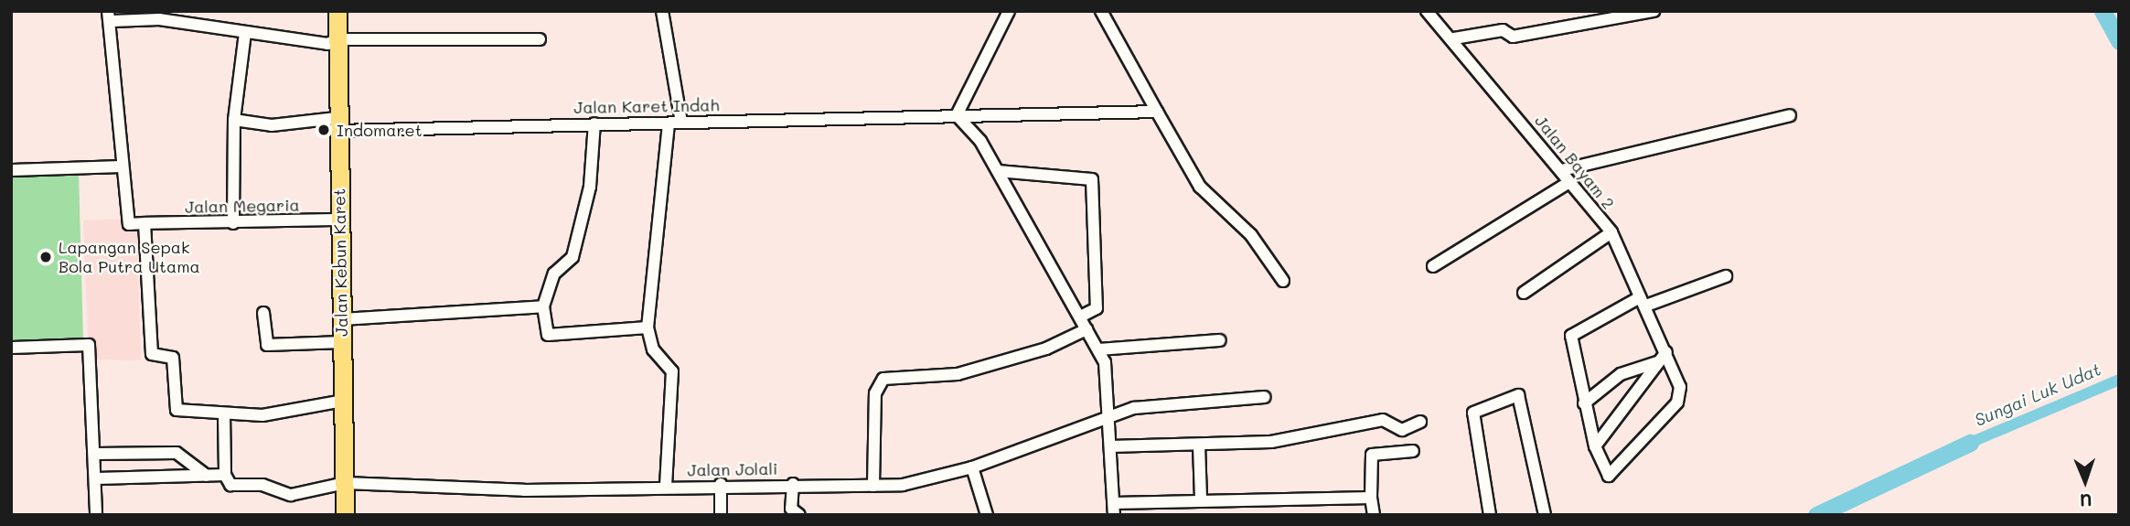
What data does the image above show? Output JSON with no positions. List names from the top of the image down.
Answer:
{
  "streets": {
    "main road": ["Jalan Kebun Karet"],
    "street": [
      "Jalan Karet Indah",
      "Jalan Bayam 2",
      "Jalan Megaria",
      "Jalan Jolali"
    ]
  },
  "crossings": [
    ["Jalan Karet Indah", "Jalan Kebun Karet"],
    ["Jalan Megaria", "Jalan Kebun Karet"],
    ["Jalan Kebun Karet", "Jalan Jolali"]
  ],
  "water": ["Sungai Luk Udat"],
  "places": ["Indomaret", "Lapangan Sepak Bola Putra Utama"],
  "north": "bottom"
}
